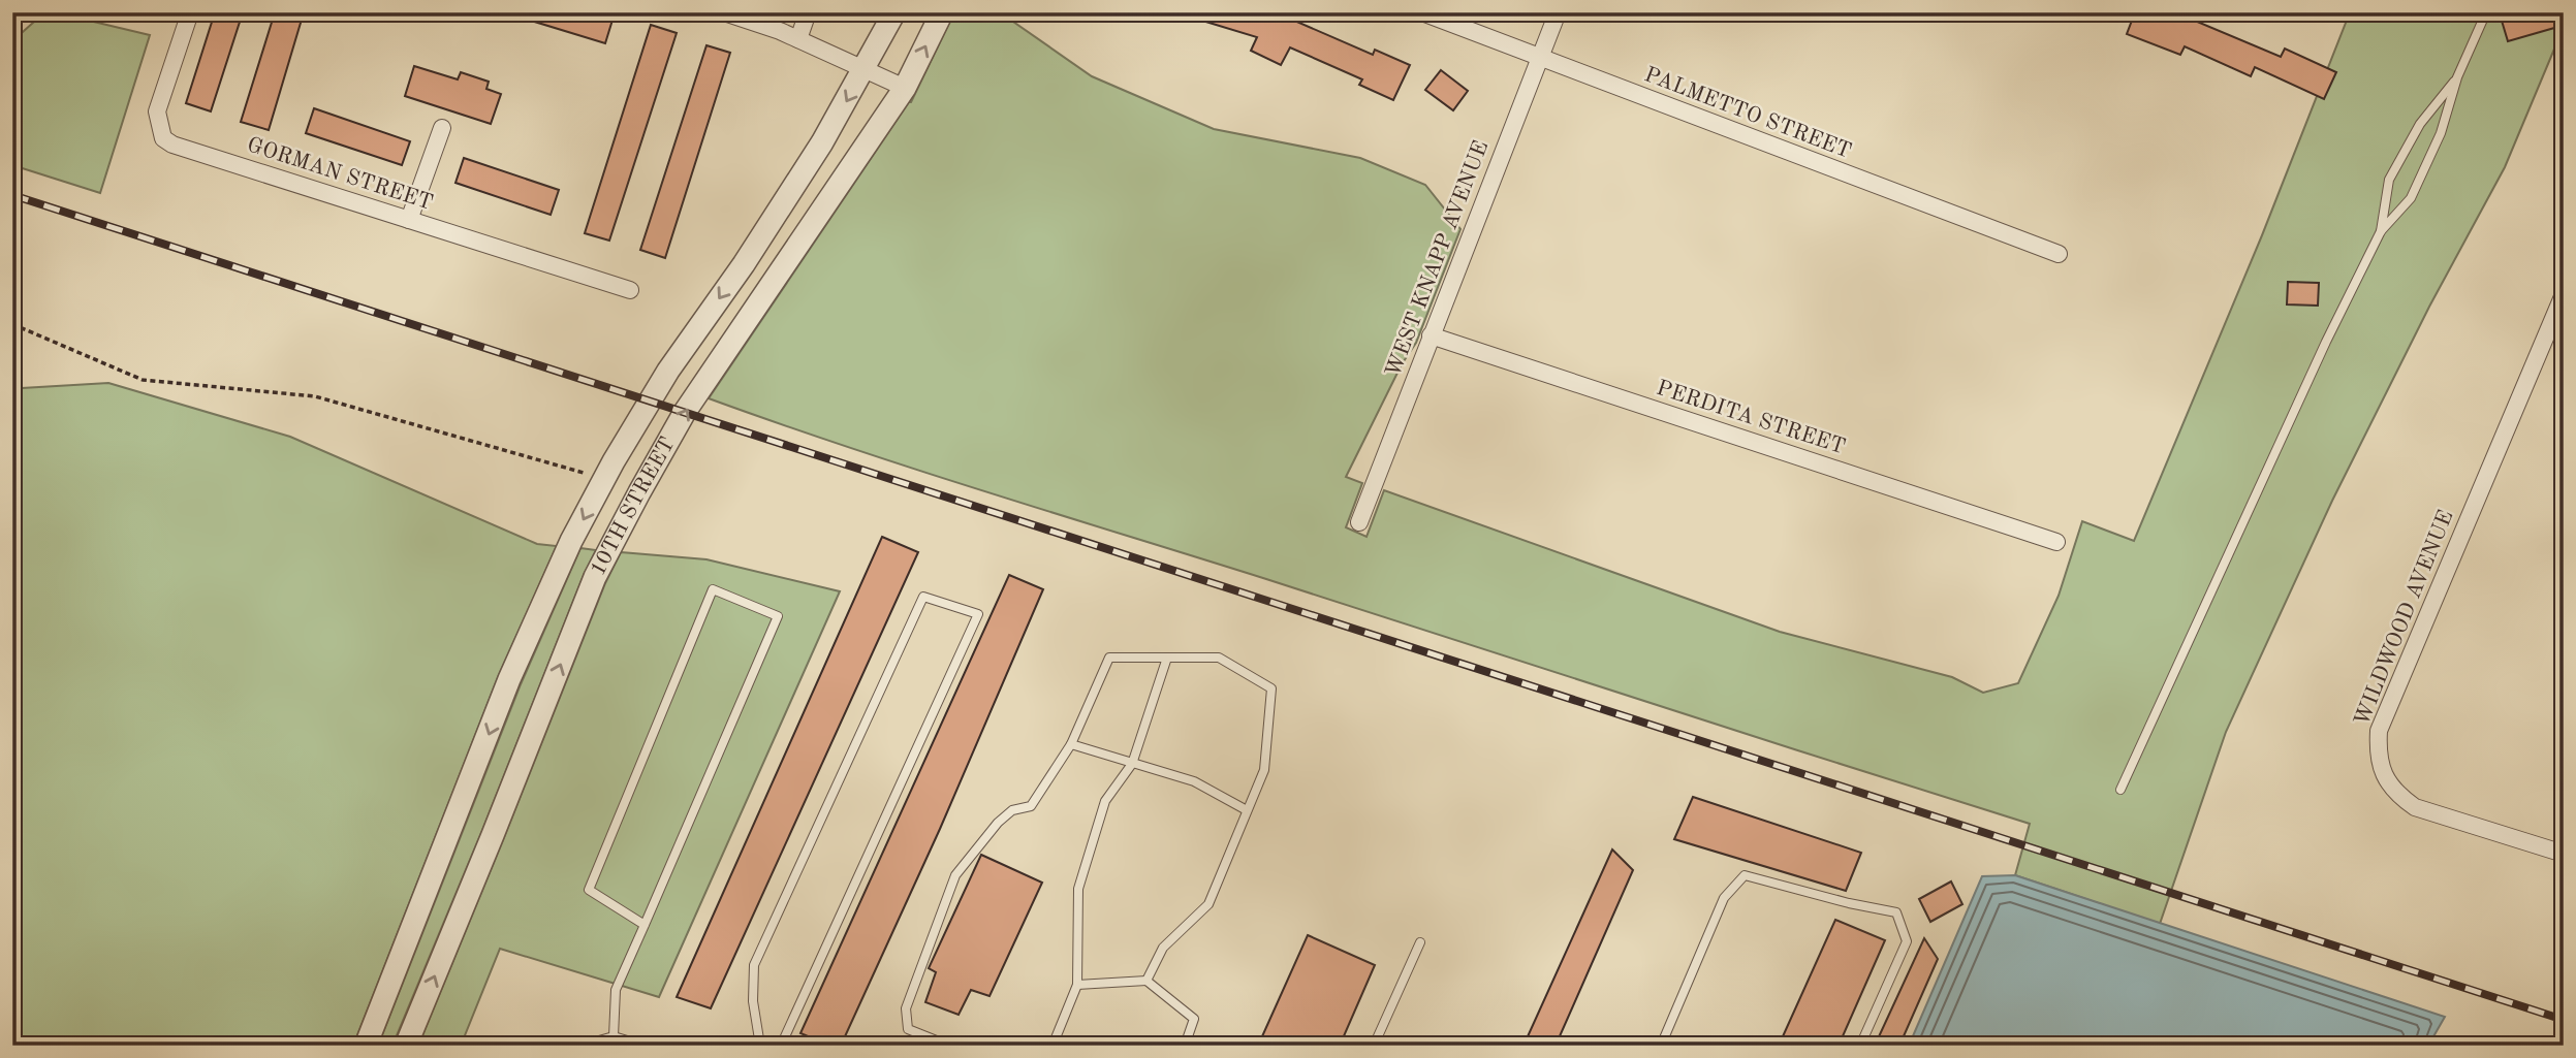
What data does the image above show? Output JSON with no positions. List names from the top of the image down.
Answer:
{
  "streets": {
    "street": [
      "PALMETTO STREET",
      "GORMAN STREET",
      "WEST KNAPP AVENUE",
      "PERDITA STREET",
      "10TH STREET",
      "WILDWOOD AVENUE"
    ]
  },
  "crossings": [
    ["PALMETTO STREET", "WEST KNAPP AVENUE"],
    ["WEST KNAPP AVENUE", "PERDITA STREET"]
  ]
}
